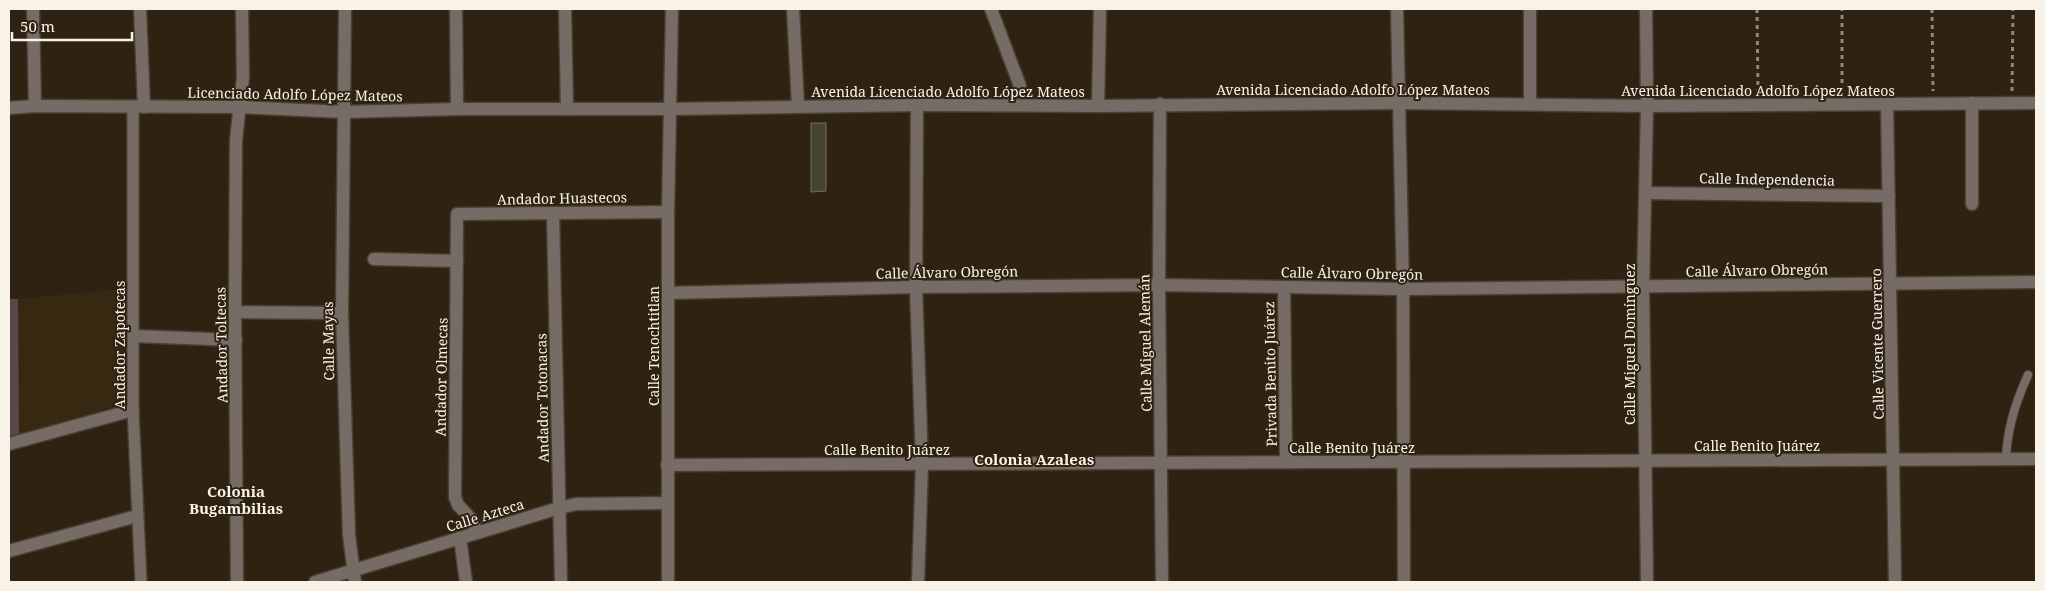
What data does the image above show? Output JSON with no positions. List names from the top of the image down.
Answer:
{
  "streets": {
    "street": [
      "Avenida Licenciado Adolfo López Mateos",
      "Licenciado Adolfo López Mateos",
      "Calle Independencia",
      "Andador Huastecos",
      "Calle Álvaro Obregón",
      "Calle Mayas",
      "Calle Miguel Alemán",
      "Calle Miguel Domínguez",
      "Calle Vicente Guerrero",
      "Andador Zapotecas",
      "Andador Toltecas",
      "Calle Tenochtitlan",
      "Privada Benito Juárez",
      "Andador Olmecas",
      "Andador Totonacas",
      "Calle Benito Juárez",
      "Calle Azteca"
    ]
  },
  "crossings": [
    ["Avenida Licenciado Adolfo López Mateos", "Licenciado Adolfo López Mateos"],
    ["Avenida Licenciado Adolfo López Mateos", "Calle Miguel Alemán"],
    ["Avenida Licenciado Adolfo López Mateos", "Calle Miguel Domínguez"],
    ["Avenida Licenciado Adolfo López Mateos", "Calle Vicente Guerrero"],
    ["Avenida Licenciado Adolfo López Mateos", "Calle Tenochtitlan"],
    ["Licenciado Adolfo López Mateos", "Calle Mayas"],
    ["Licenciado Adolfo López Mateos", "Andador Zapotecas"],
    ["Licenciado Adolfo López Mateos", "Andador Toltecas"],
    ["Licenciado Adolfo López Mateos", "Calle Tenochtitlan"],
    ["Calle Independencia", "Calle Miguel Domínguez"],
    ["Calle Independencia", "Calle Vicente Guerrero"],
    ["Andador Huastecos", "Calle Tenochtitlan"],
    ["Andador Huastecos", "Andador Olmecas"],
    ["Andador Huastecos", "Andador Totonacas"],
    ["Calle Álvaro Obregón", "Calle Miguel Alemán"],
    ["Calle Álvaro Obregón", "Calle Miguel Domínguez"],
    ["Calle Álvaro Obregón", "Calle Vicente Guerrero"],
    ["Calle Álvaro Obregón", "Calle Tenochtitlan"],
    ["Calle Álvaro Obregón", "Privada Benito Juárez"],
    ["Calle Mayas", "Calle Azteca"],
    ["Calle Miguel Alemán", "Calle Benito Juárez"],
    ["Calle Miguel Domínguez", "Calle Benito Juárez"],
    ["Calle Vicente Guerrero", "Calle Benito Juárez"],
    ["Calle Tenochtitlan", "Calle Benito Juárez"],
    ["Calle Tenochtitlan", "Calle Azteca"],
    ["Privada Benito Juárez", "Calle Benito Juárez"],
    ["Andador Olmecas", "Calle Azteca"],
    ["Andador Totonacas", "Calle Azteca"]
  ],
  "districts": ["Colonia Azaleas", "Colonia Bugambilias"],
  "scale_bar": "50 m"
}
